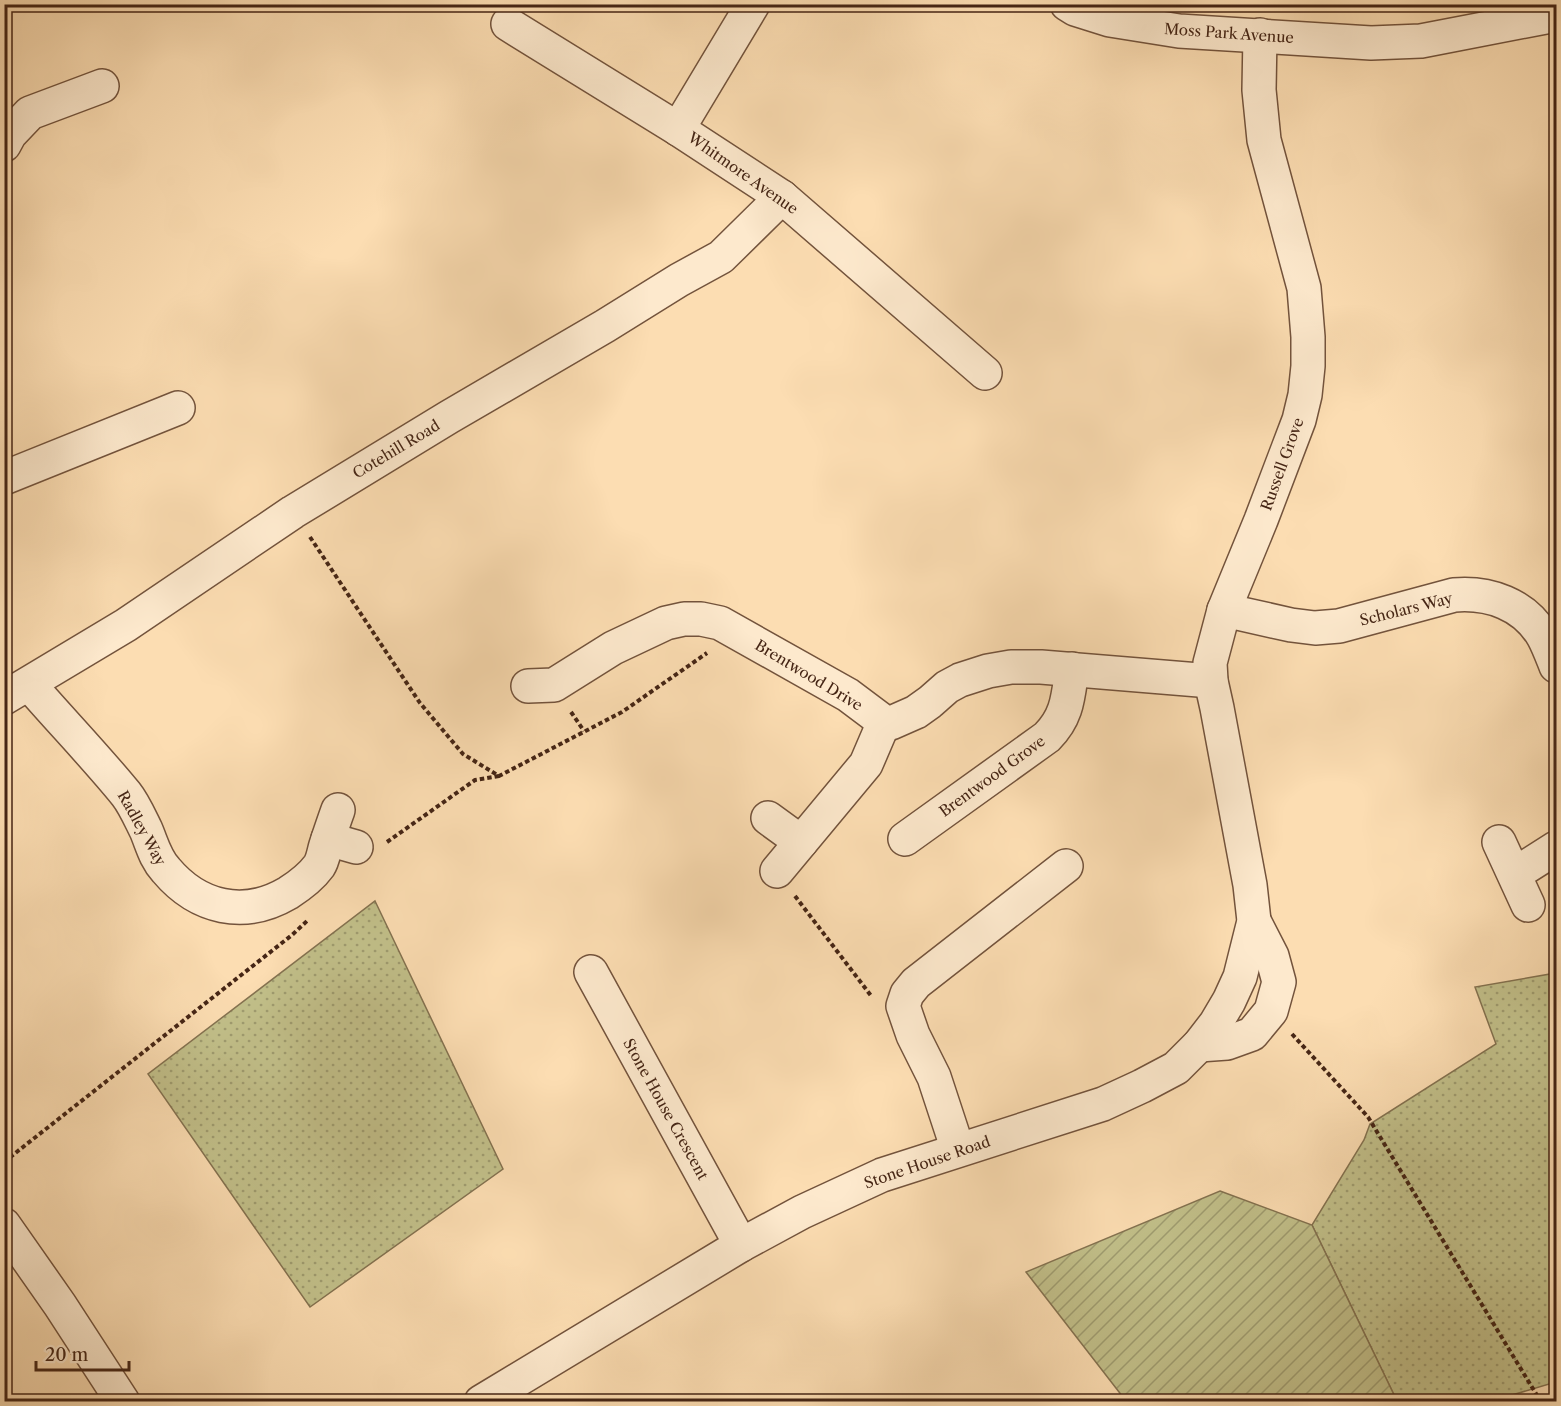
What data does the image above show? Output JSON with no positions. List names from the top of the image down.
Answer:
{
  "streets": {
    "street": [
      "Moss Park Avenue",
      "Whitmore Avenue",
      "Cotehill Road",
      "Russell Grove",
      "Scholars Way",
      "Brentwood Drive",
      "Brentwood Grove",
      "Radley Way",
      "Stone House Crescent",
      "Stone House Road"
    ]
  },
  "crossings": [
    ["Moss Park Avenue", "Russell Grove"],
    ["Whitmore Avenue", "Cotehill Road"],
    ["Cotehill Road", "Radley Way"],
    ["Russell Grove", "Scholars Way"],
    ["Russell Grove", "Stone House Road"],
    ["Stone House Crescent", "Stone House Road"]
  ],
  "scale_bar": "20 m"
}
